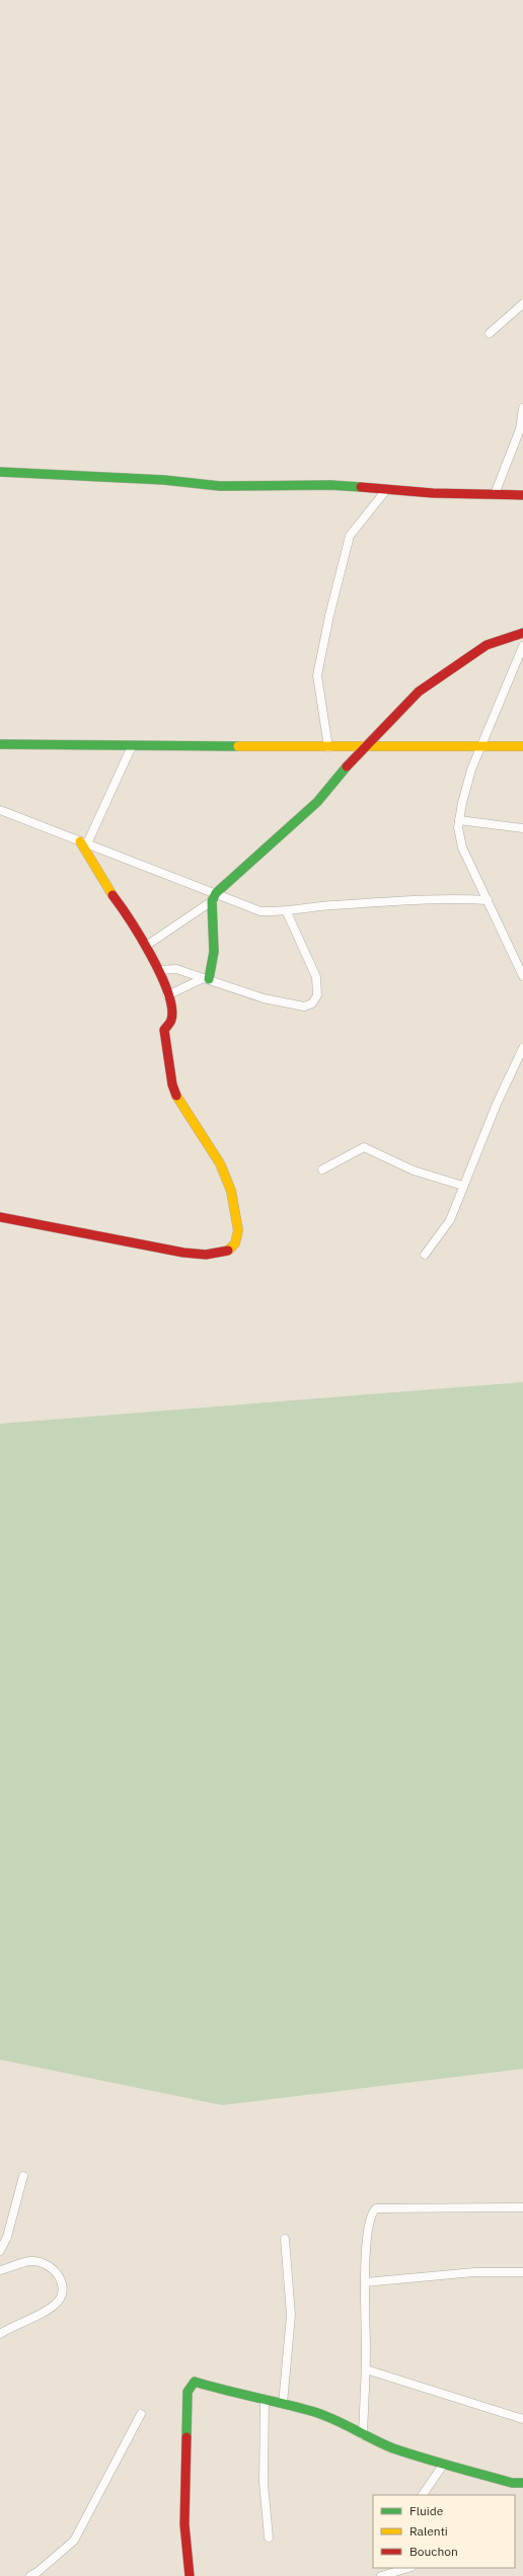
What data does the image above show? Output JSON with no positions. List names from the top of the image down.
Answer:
{
  "legend": ["Fluide", "Ralenti", "Bouchon"]
}
